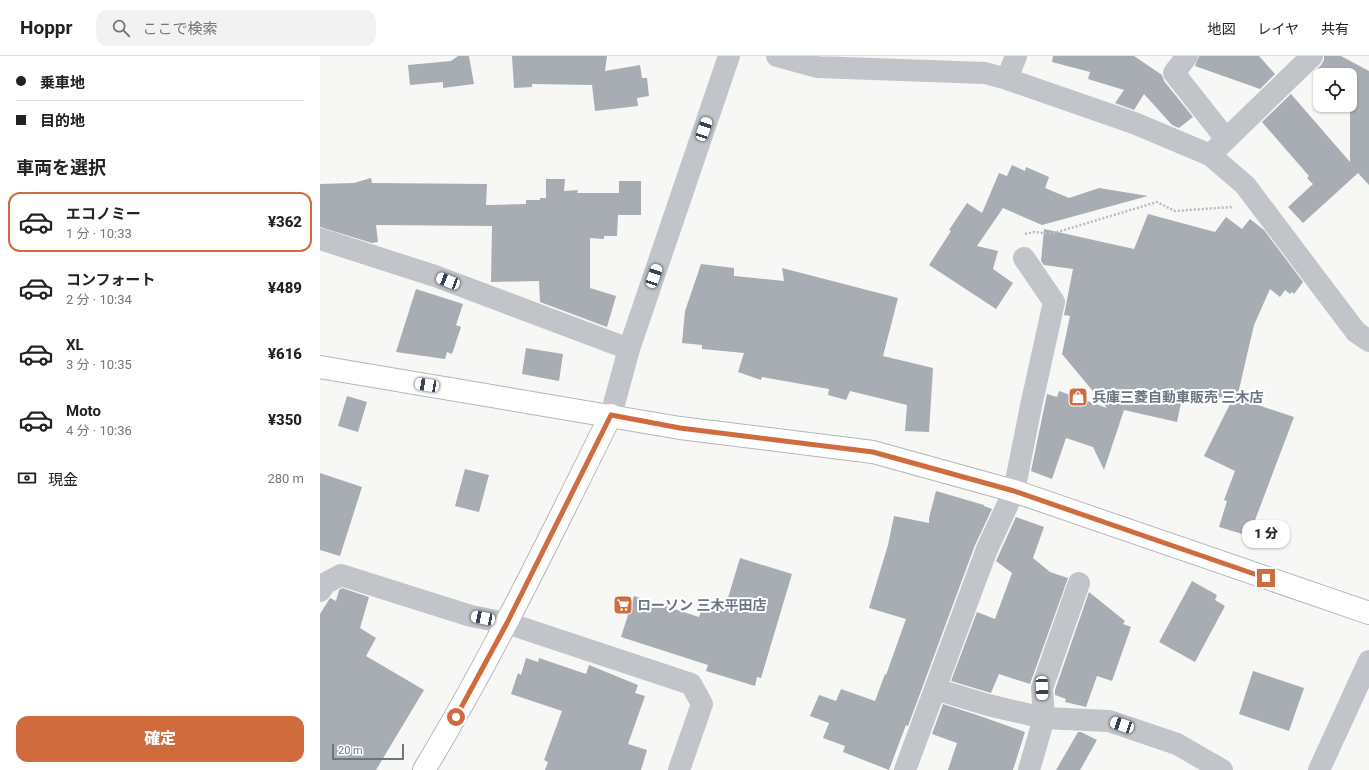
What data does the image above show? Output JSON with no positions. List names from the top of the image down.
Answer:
{
  "places": {
    "shop": ["兵庫三菱自動車販売 三木店"],
    "supermarket": ["ローソン 三木平田店"]
  },
  "scale_bar": "20 m",
  "page": {
    "header": "Hoppr",
    "search": "ここで検索",
    "nav": ["地図", "レイヤ", "共有"],
    "banner": ["乗車地", "目的地"],
    "heading": "車両を選択",
    "list": [
      {
        "name": "エコノミー",
        "note": "1 分 · 10:33",
        "value": "¥362"
      },
      {
        "name": "コンフォート",
        "note": "2 分 · 10:34",
        "value": "¥489"
      },
      {
        "name": "XL",
        "note": "3 分 · 10:35",
        "value": "¥616"
      },
      {
        "name": "Moto",
        "note": "4 分 · 10:36",
        "value": "¥350"
      }
    ],
    "pay": ["現金", "280 m"],
    "bubble": "1 分",
    "buttons": "確定",
    "scale": "20 m"
  }
}
